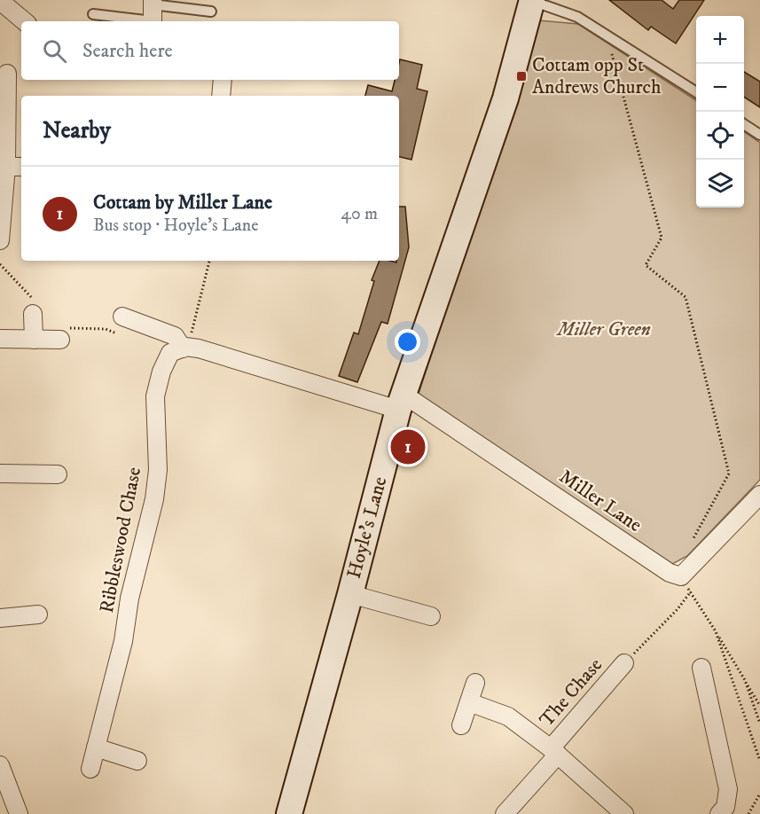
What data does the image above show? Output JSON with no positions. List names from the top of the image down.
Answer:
{
  "streets": {
    "street": [
      "Miller Lane",
      "Hoyle's Lane",
      "Ribbleswood Chase",
      "The Chase"
    ]
  },
  "crossings": [
    ["Miller Lane", "Hoyle's Lane"]
  ],
  "parks": ["Miller Green"],
  "places": {
    "transit": ["Cottam opp St Andrews Church"]
  },
  "page": {
    "map_buttons": ["+", "−"],
    "search": "Search here",
    "heading": "Nearby",
    "list": [
      {
        "mark": "1",
        "name": "Cottam by Miller Lane",
        "note": "Bus stop · Hoyle's Lane",
        "value": "40 m"
      }
    ],
    "pins": "1"
  }
}
